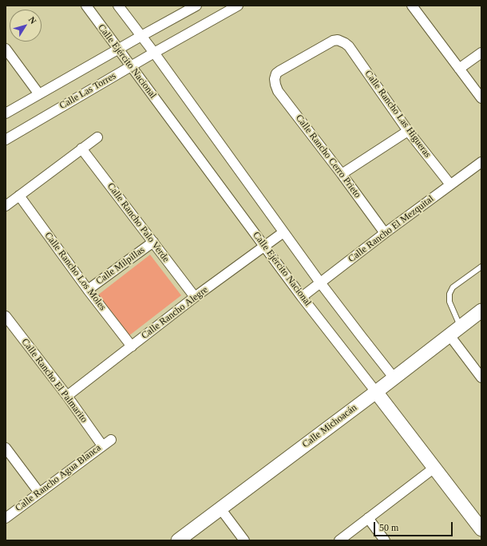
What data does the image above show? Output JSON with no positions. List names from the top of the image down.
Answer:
{
  "streets": {
    "street": [
      "Calle Ejército Nacional",
      "Calle Las Torres",
      "Calle Rancho Las Higueras",
      "Calle Rancho Cerro Prieto",
      "Calle Rancho Palo Verde",
      "Calle Rancho El Mezquital",
      "Calle Milpillas",
      "Calle Rancho Los Moles",
      "Calle Rancho Alegre",
      "Calle Rancho El Palmarito",
      "Calle Michoacán",
      "Calle Rancho Agua Blanca"
    ]
  },
  "crossings": [
    ["Calle Ejército Nacional", "Calle Las Torres"],
    ["Calle Ejército Nacional", "Calle Rancho El Mezquital"],
    ["Calle Ejército Nacional", "Calle Rancho Alegre"],
    ["Calle Ejército Nacional", "Calle Michoacán"],
    ["Calle Rancho Las Higueras", "Calle Rancho Cerro Prieto"],
    ["Calle Rancho Las Higueras", "Calle Rancho El Mezquital"],
    ["Calle Rancho Cerro Prieto", "Calle Rancho El Mezquital"],
    ["Calle Rancho Palo Verde", "Calle Milpillas"],
    ["Calle Rancho Palo Verde", "Calle Rancho Alegre"],
    ["Calle Milpillas", "Calle Rancho Los Moles"],
    ["Calle Rancho Los Moles", "Calle Rancho Alegre"],
    ["Calle Rancho Alegre", "Calle Rancho El Palmarito"],
    ["Calle Rancho El Palmarito", "Calle Rancho Agua Blanca"]
  ],
  "scale_bar": "50 m",
  "north": "top right"
}
